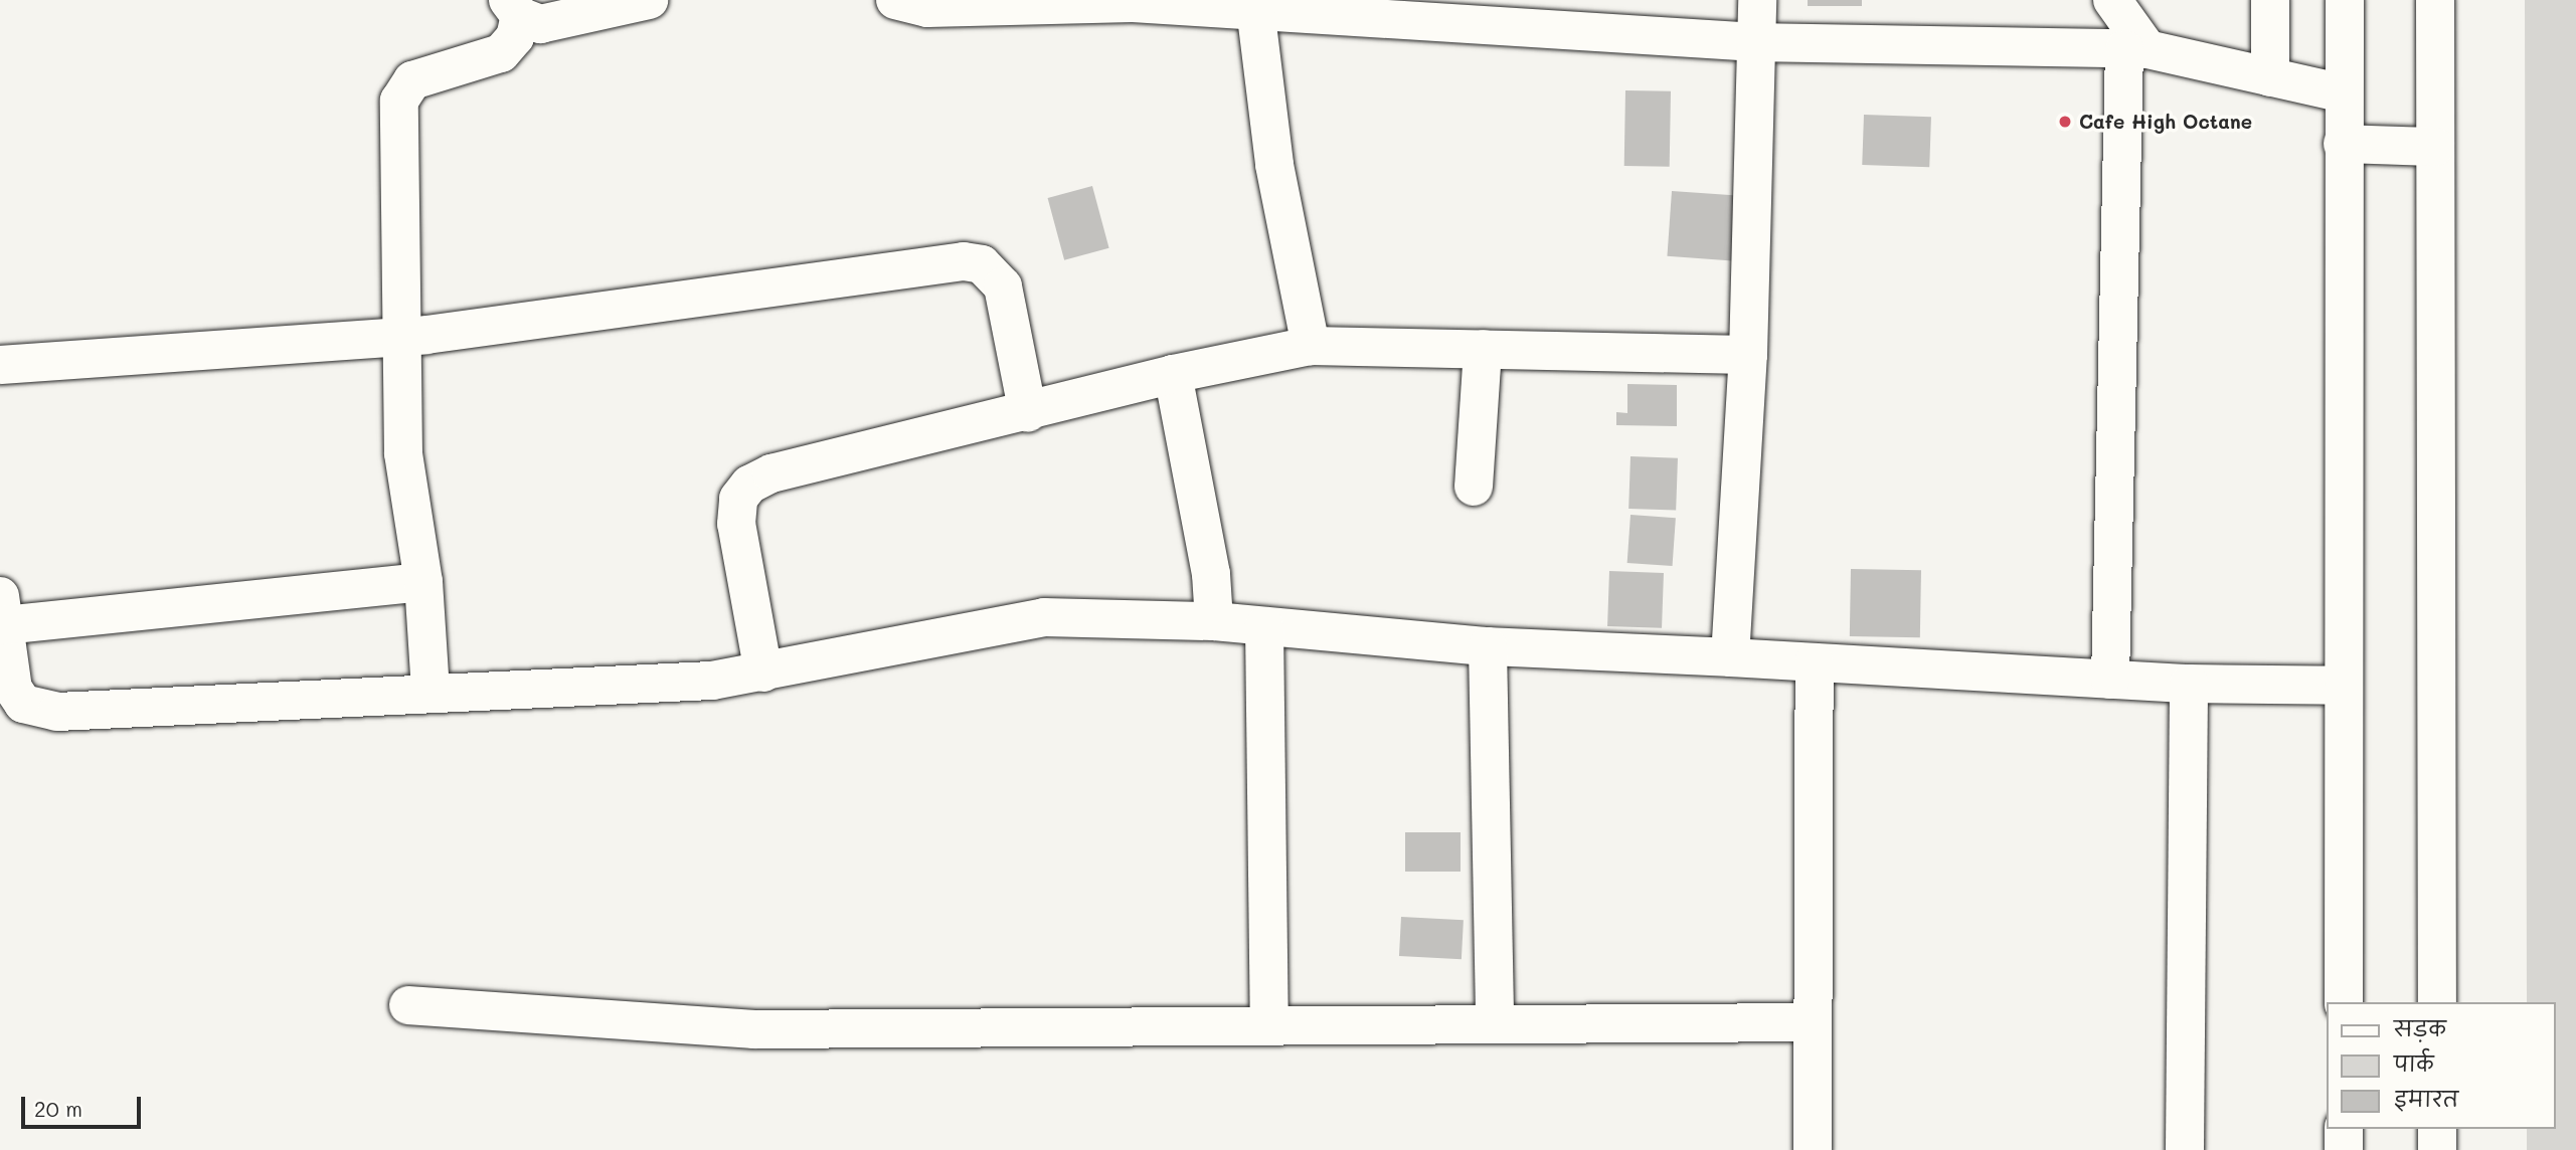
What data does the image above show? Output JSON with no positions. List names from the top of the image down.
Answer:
{
  "places": ["Cafe High Octane"],
  "legend": ["सड़क", "पार्क", "इमारत"],
  "scale_bar": "20 m"
}
